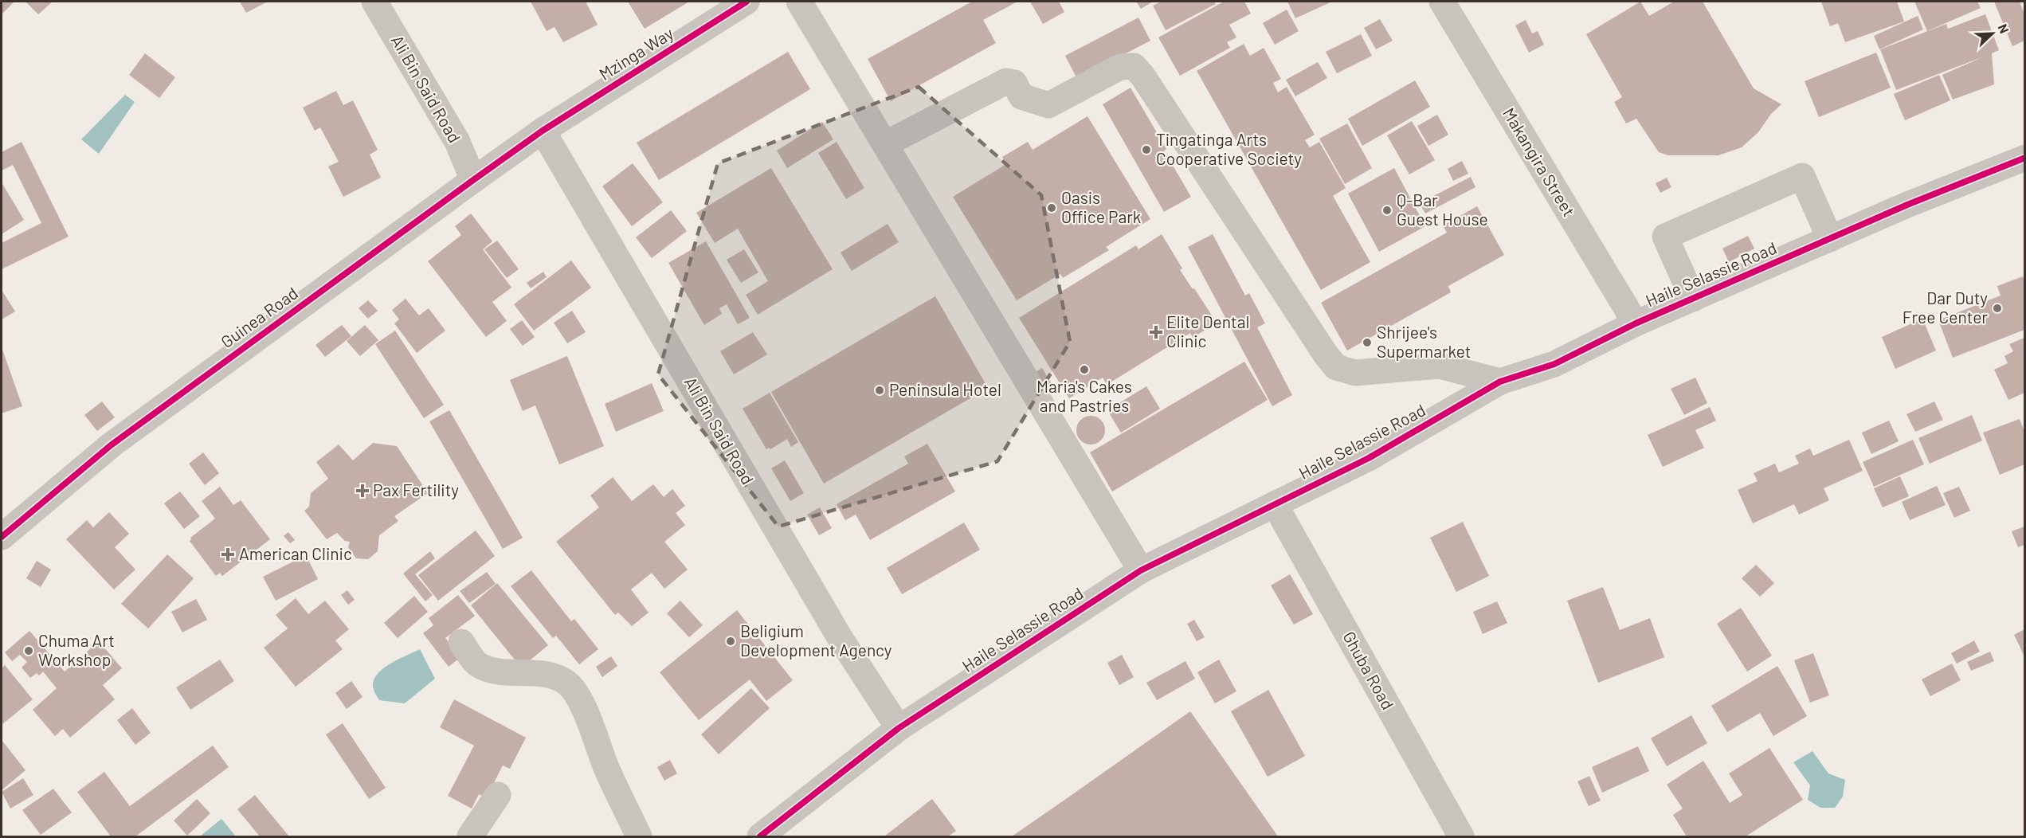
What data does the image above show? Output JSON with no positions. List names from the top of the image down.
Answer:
{
  "streets": {
    "street": [
      "Mzinga Way",
      "Ali Bin Said Road",
      "Makangira Street",
      "Haile Selassie Road",
      "Guinea Road",
      "Ghuba Road"
    ]
  },
  "crossings": [
    ["Mzinga Way", "Ali Bin Said Road"],
    ["Mzinga Way", "Guinea Road"],
    ["Ali Bin Said Road", "Haile Selassie Road"],
    ["Ali Bin Said Road", "Guinea Road"],
    ["Makangira Street", "Haile Selassie Road"],
    ["Haile Selassie Road", "Ghuba Road"]
  ],
  "places": {
    "other": [
      "Tingatinga Arts Cooperative Society",
      "Oasis Office Park",
      "Q-Bar Guest House",
      "Dar Duty Free Center",
      "Shrijee's Supermarket",
      "Maria's Cakes and Pastries",
      "Peninsula Hotel",
      "Beligium Development Agency",
      "Chuma Art Workshop"
    ],
    "health": ["Elite Dental Clinic", "Pax Fertility", "American Clinic"]
  },
  "north": "top right"
}
